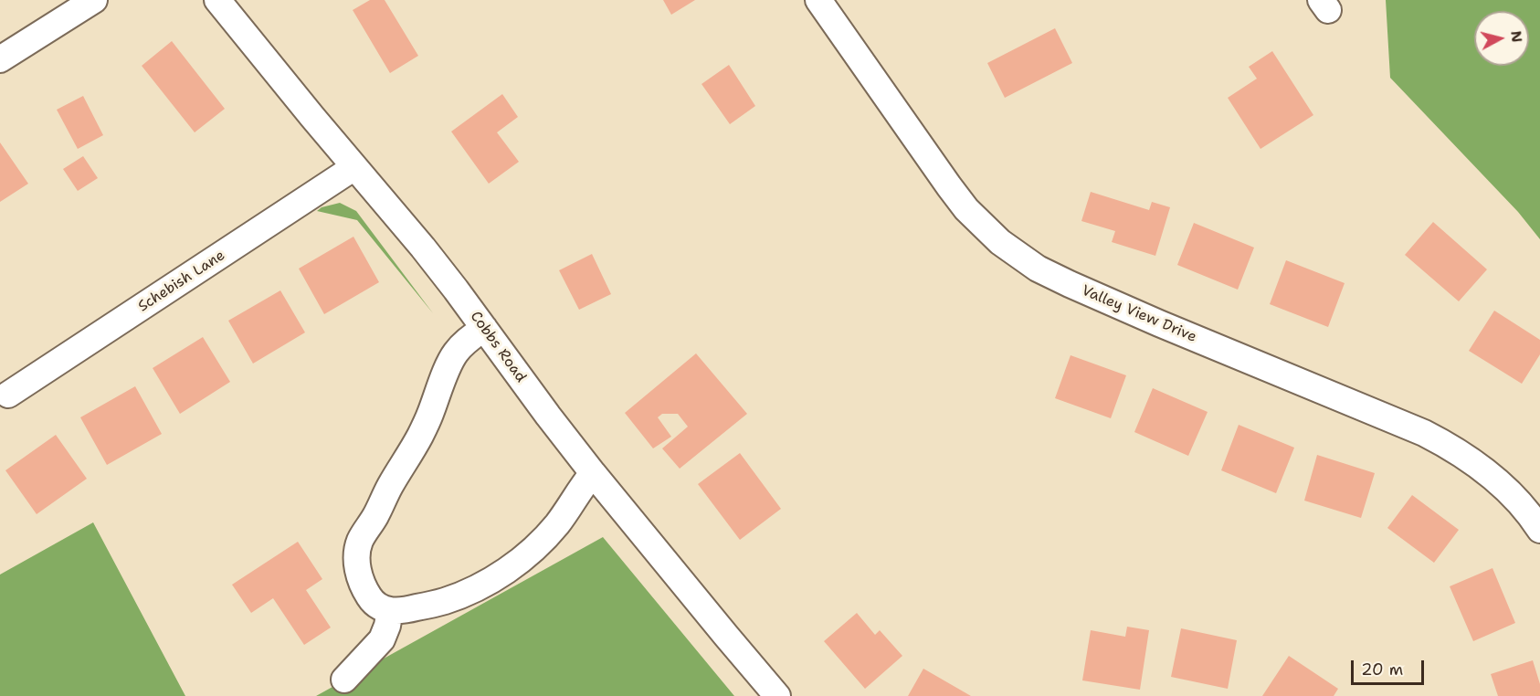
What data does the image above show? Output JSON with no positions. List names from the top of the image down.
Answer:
{
  "streets": {
    "street": ["Schebish Lane", "Valley View Drive", "Cobbs Road"]
  },
  "crossings": [
    ["Schebish Lane", "Cobbs Road"]
  ],
  "scale_bar": "20 m",
  "north": "right"
}
